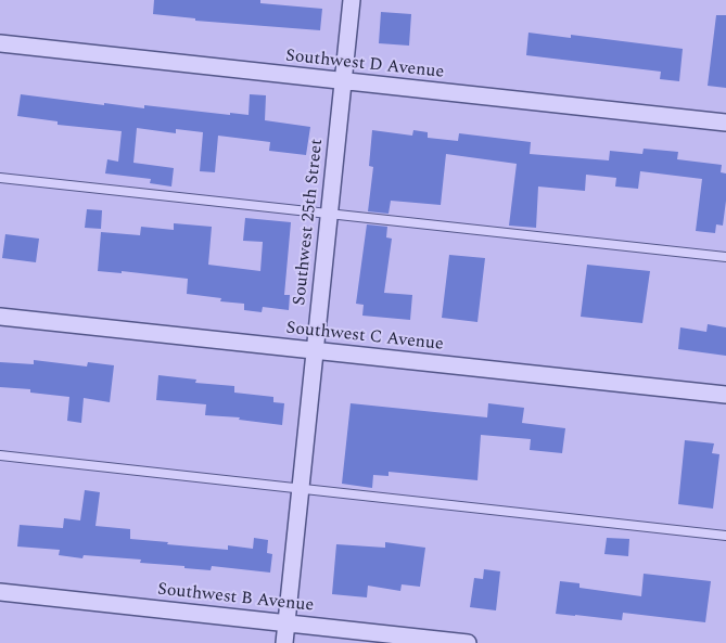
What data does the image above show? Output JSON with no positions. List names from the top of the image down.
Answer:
{
  "streets": {
    "street": [
      "Southwest D Avenue",
      "Southwest 25th Street",
      "Southwest C Avenue",
      "Southwest B Avenue"
    ]
  },
  "crossings": [
    ["Southwest D Avenue", "Southwest 25th Street"],
    ["Southwest 25th Street", "Southwest C Avenue"],
    ["Southwest 25th Street", "Southwest B Avenue"]
  ]
}
